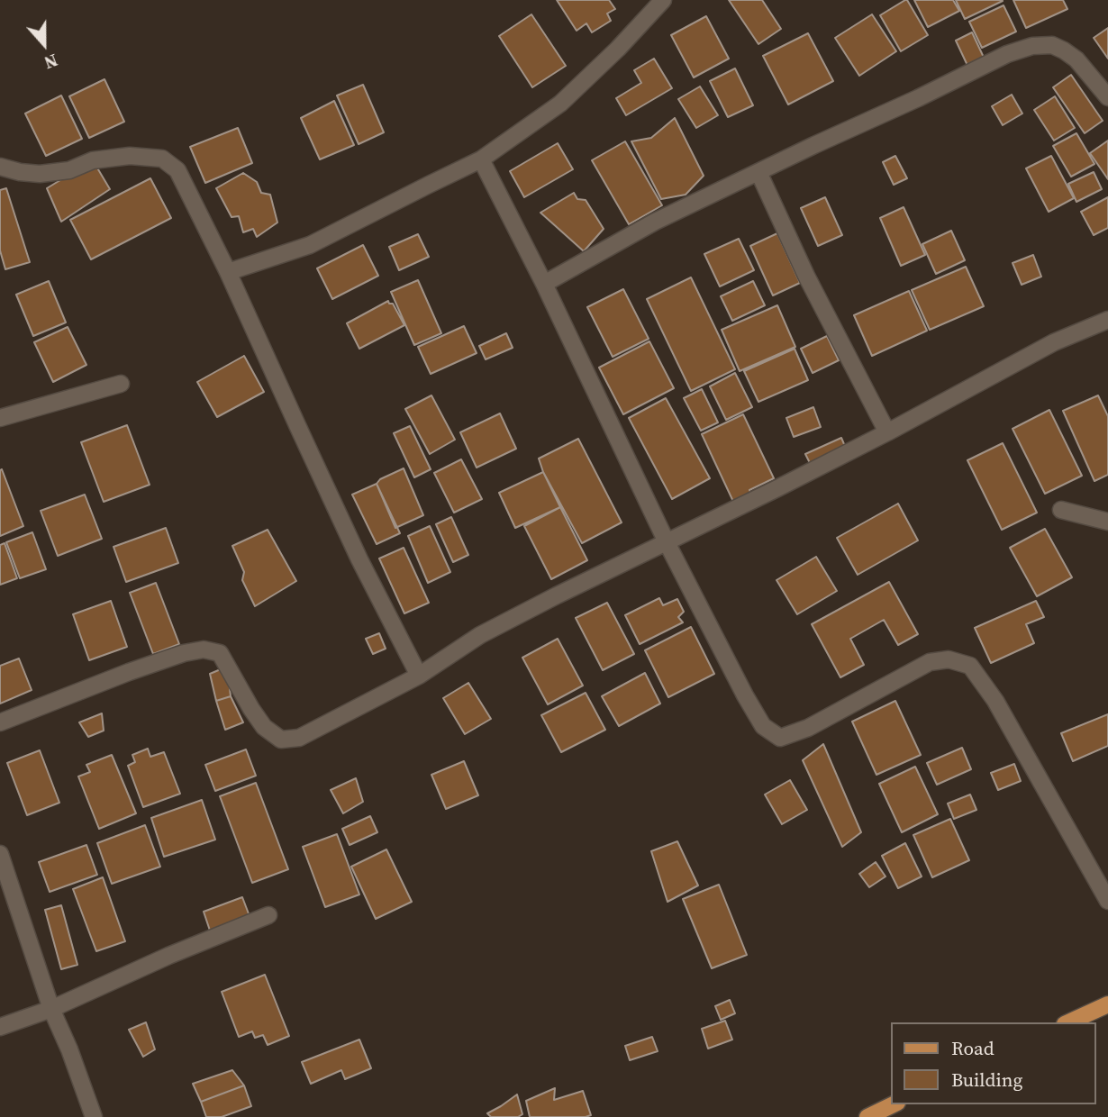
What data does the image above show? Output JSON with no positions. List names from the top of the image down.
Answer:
{
  "legend": ["Road", "Building"],
  "north": "bottom"
}
